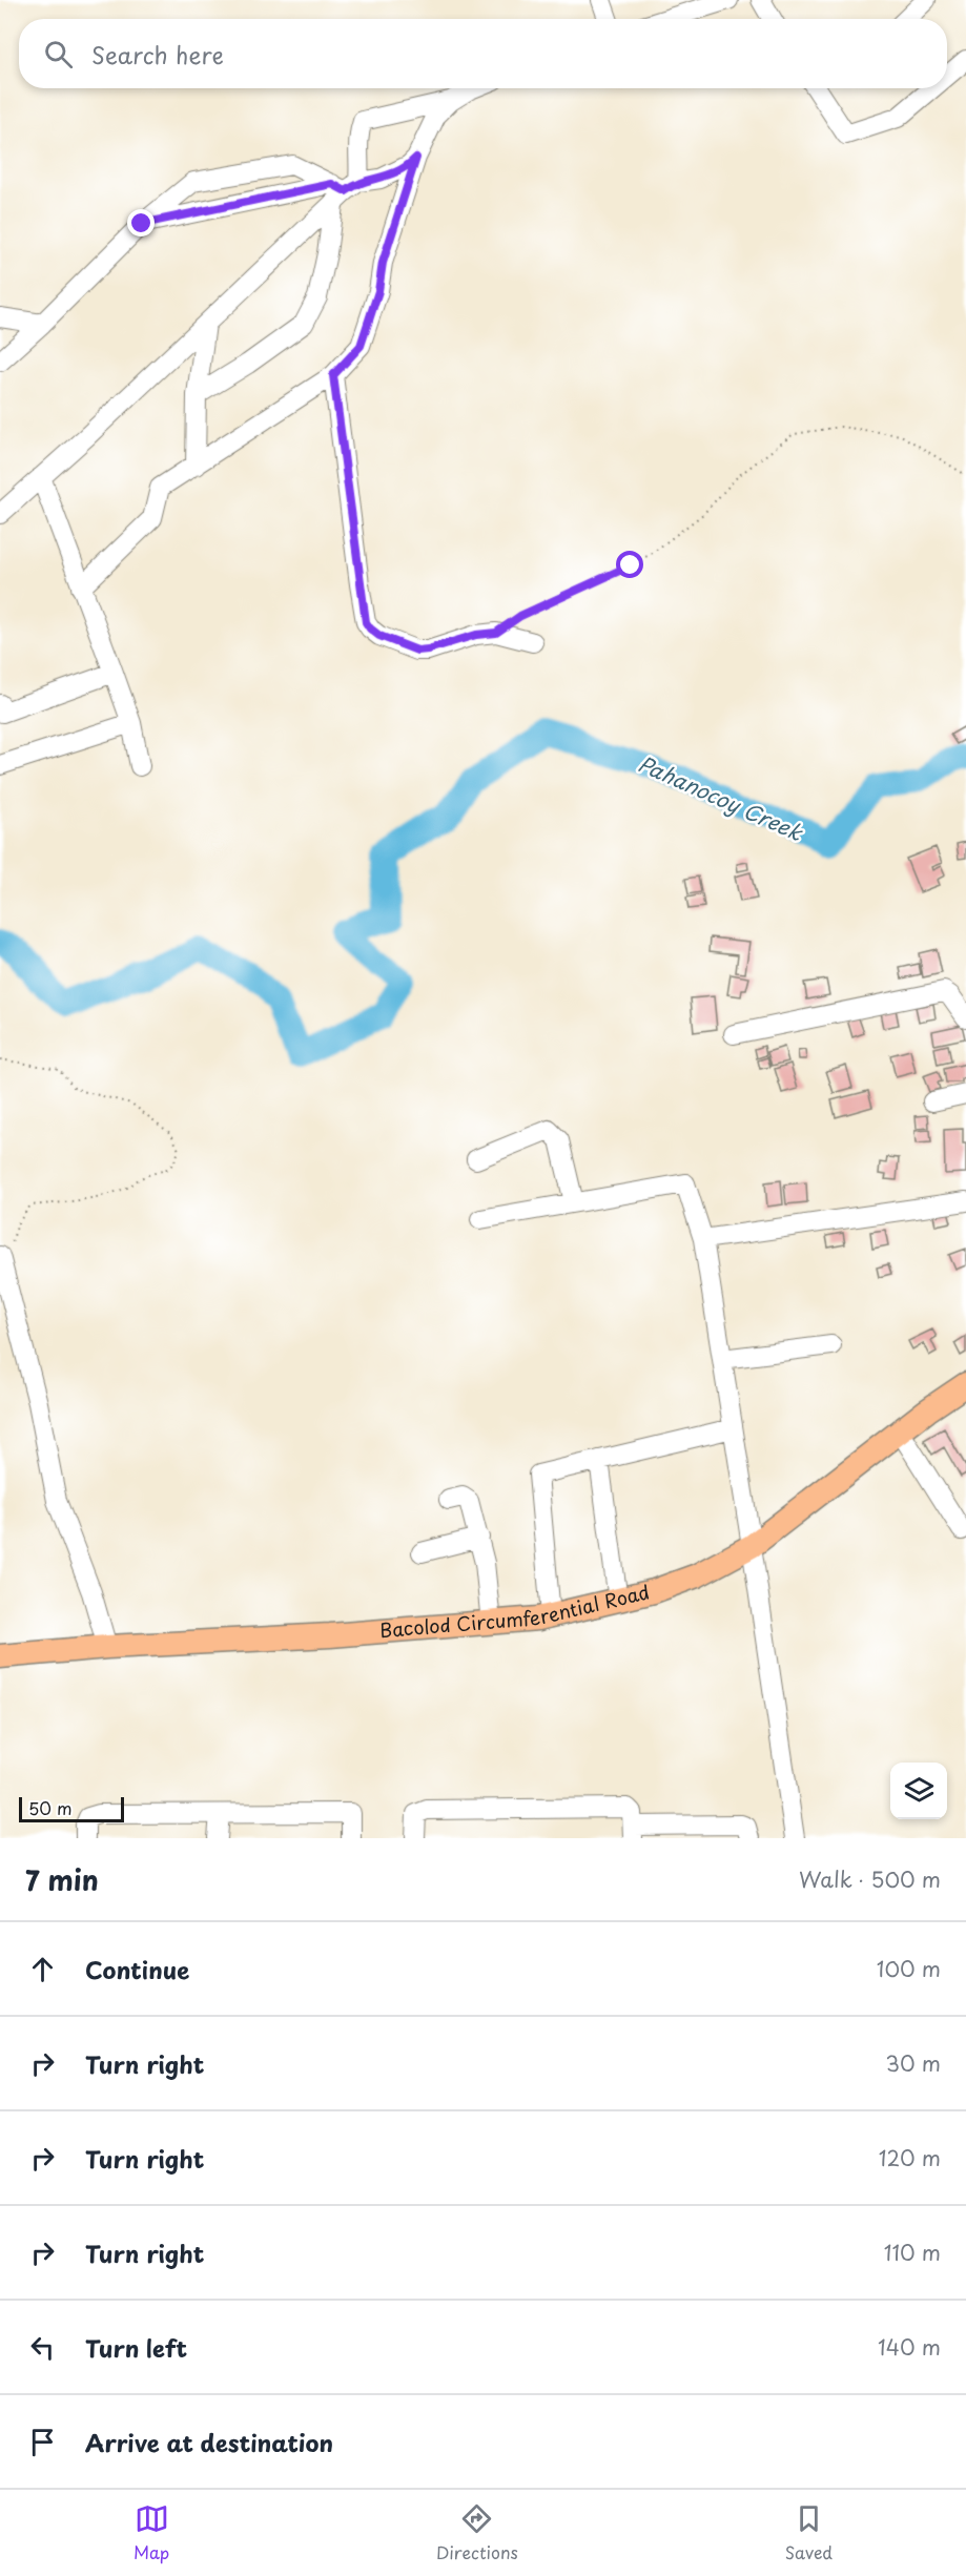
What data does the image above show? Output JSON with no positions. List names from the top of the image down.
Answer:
{
  "streets": {
    "main road": ["Bacolod Circumferential Road"]
  },
  "water": ["Pahanocoy Creek"],
  "scale_bar": "50 m",
  "page": {
    "search": "Search here",
    "scale": "50 m",
    "heading": ["7 min", "Walk · 500 m"],
    "list": [
      ["Continue", "100 m"],
      ["Turn right", "30 m"],
      ["Turn right", "120 m"],
      ["Turn right", "110 m"],
      ["Turn left", "140 m"],
      "Arrive at destination"
    ],
    "nav": ["Map", "Directions", "Saved"]
  }
}
